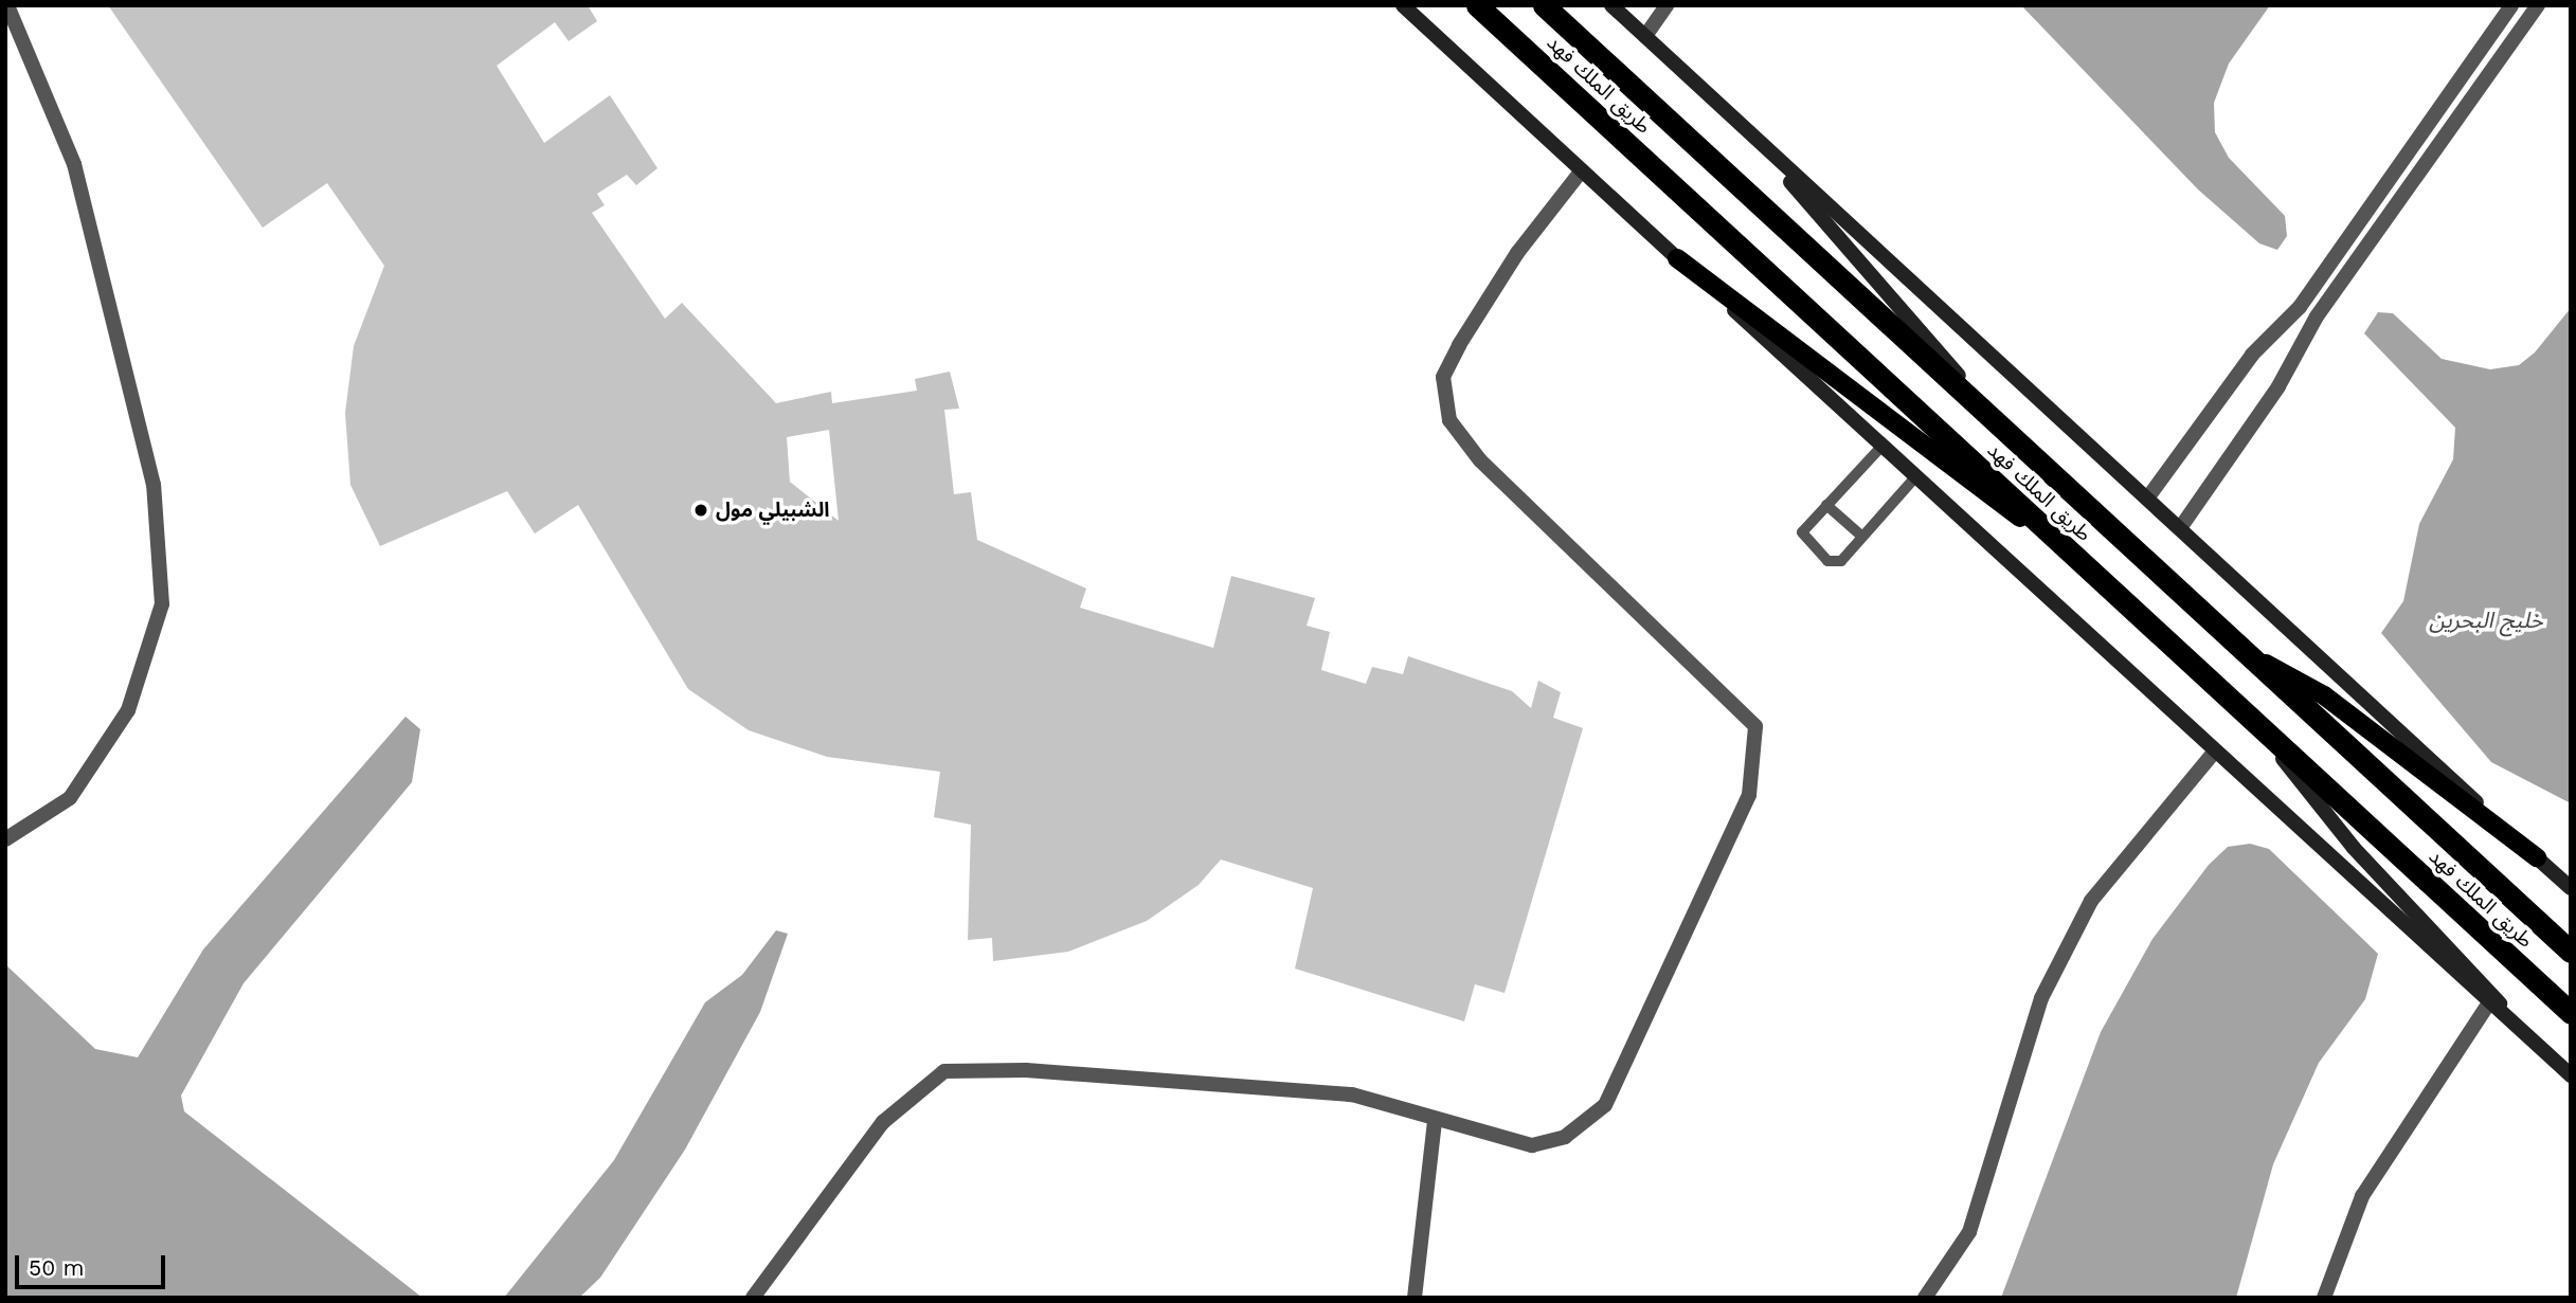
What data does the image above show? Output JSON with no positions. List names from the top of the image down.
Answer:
{
  "streets": {
    "highway": ["طريق الملك فهد"]
  },
  "water": ["خليج البحرين"],
  "places": ["الشبيلي مول"],
  "scale_bar": "50 m"
}
